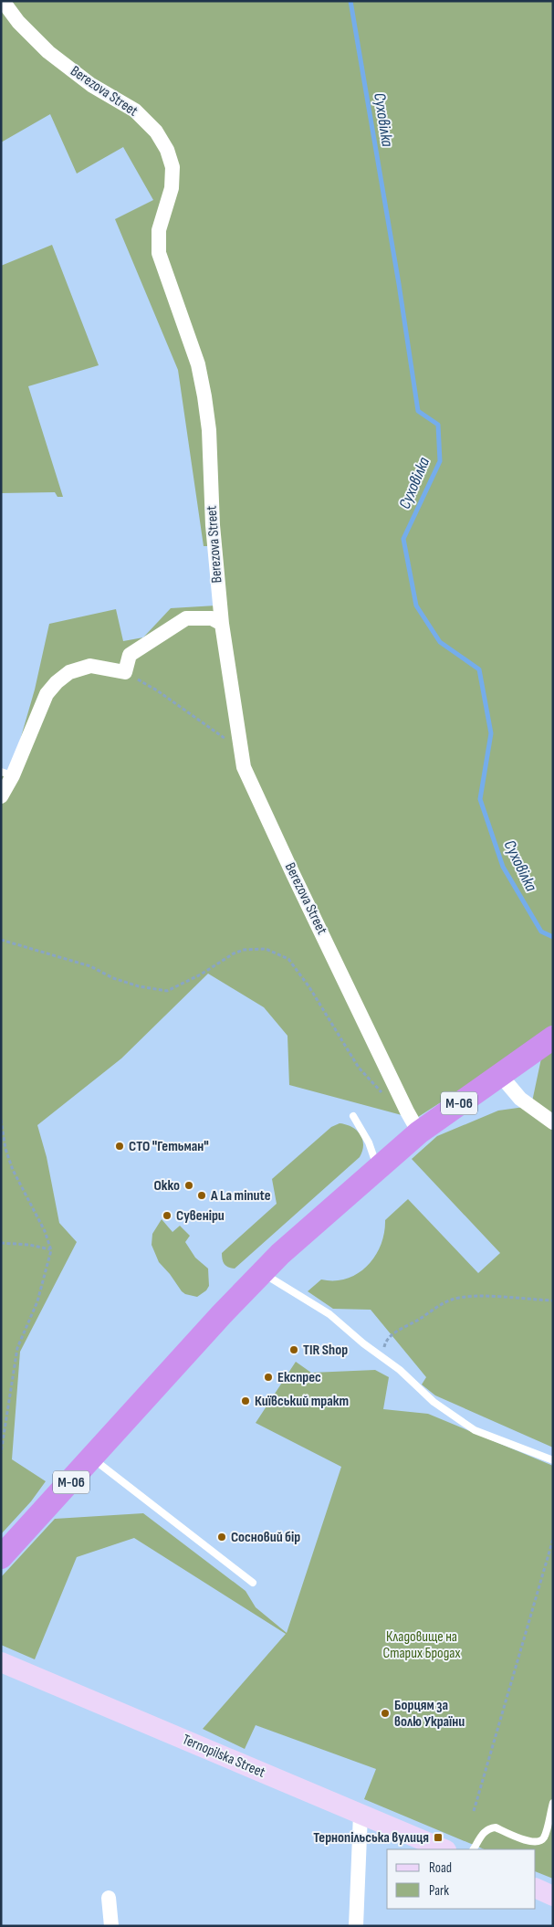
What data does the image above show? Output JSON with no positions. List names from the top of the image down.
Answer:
{
  "streets": {
    "highway": ["М-06"],
    "main road": ["Ternopilska Street"],
    "street": ["Berezova Street"]
  },
  "crossings": [
    ["Berezova Street", "М-06"]
  ],
  "water": ["Суховілка"],
  "parks": ["Кладовище на Старих Бродах"],
  "places": {
    "other": [
      "СТО \"Гетьман\"",
      "Okko",
      "A La minute",
      "Сувеніри",
      "TIR Shop",
      "Експрес",
      "Київський тракт",
      "Сосновий бір",
      "Борцям за волю України"
    ],
    "transit": ["Тернопільська вулиця"]
  },
  "legend": ["Road", "Park"]
}
